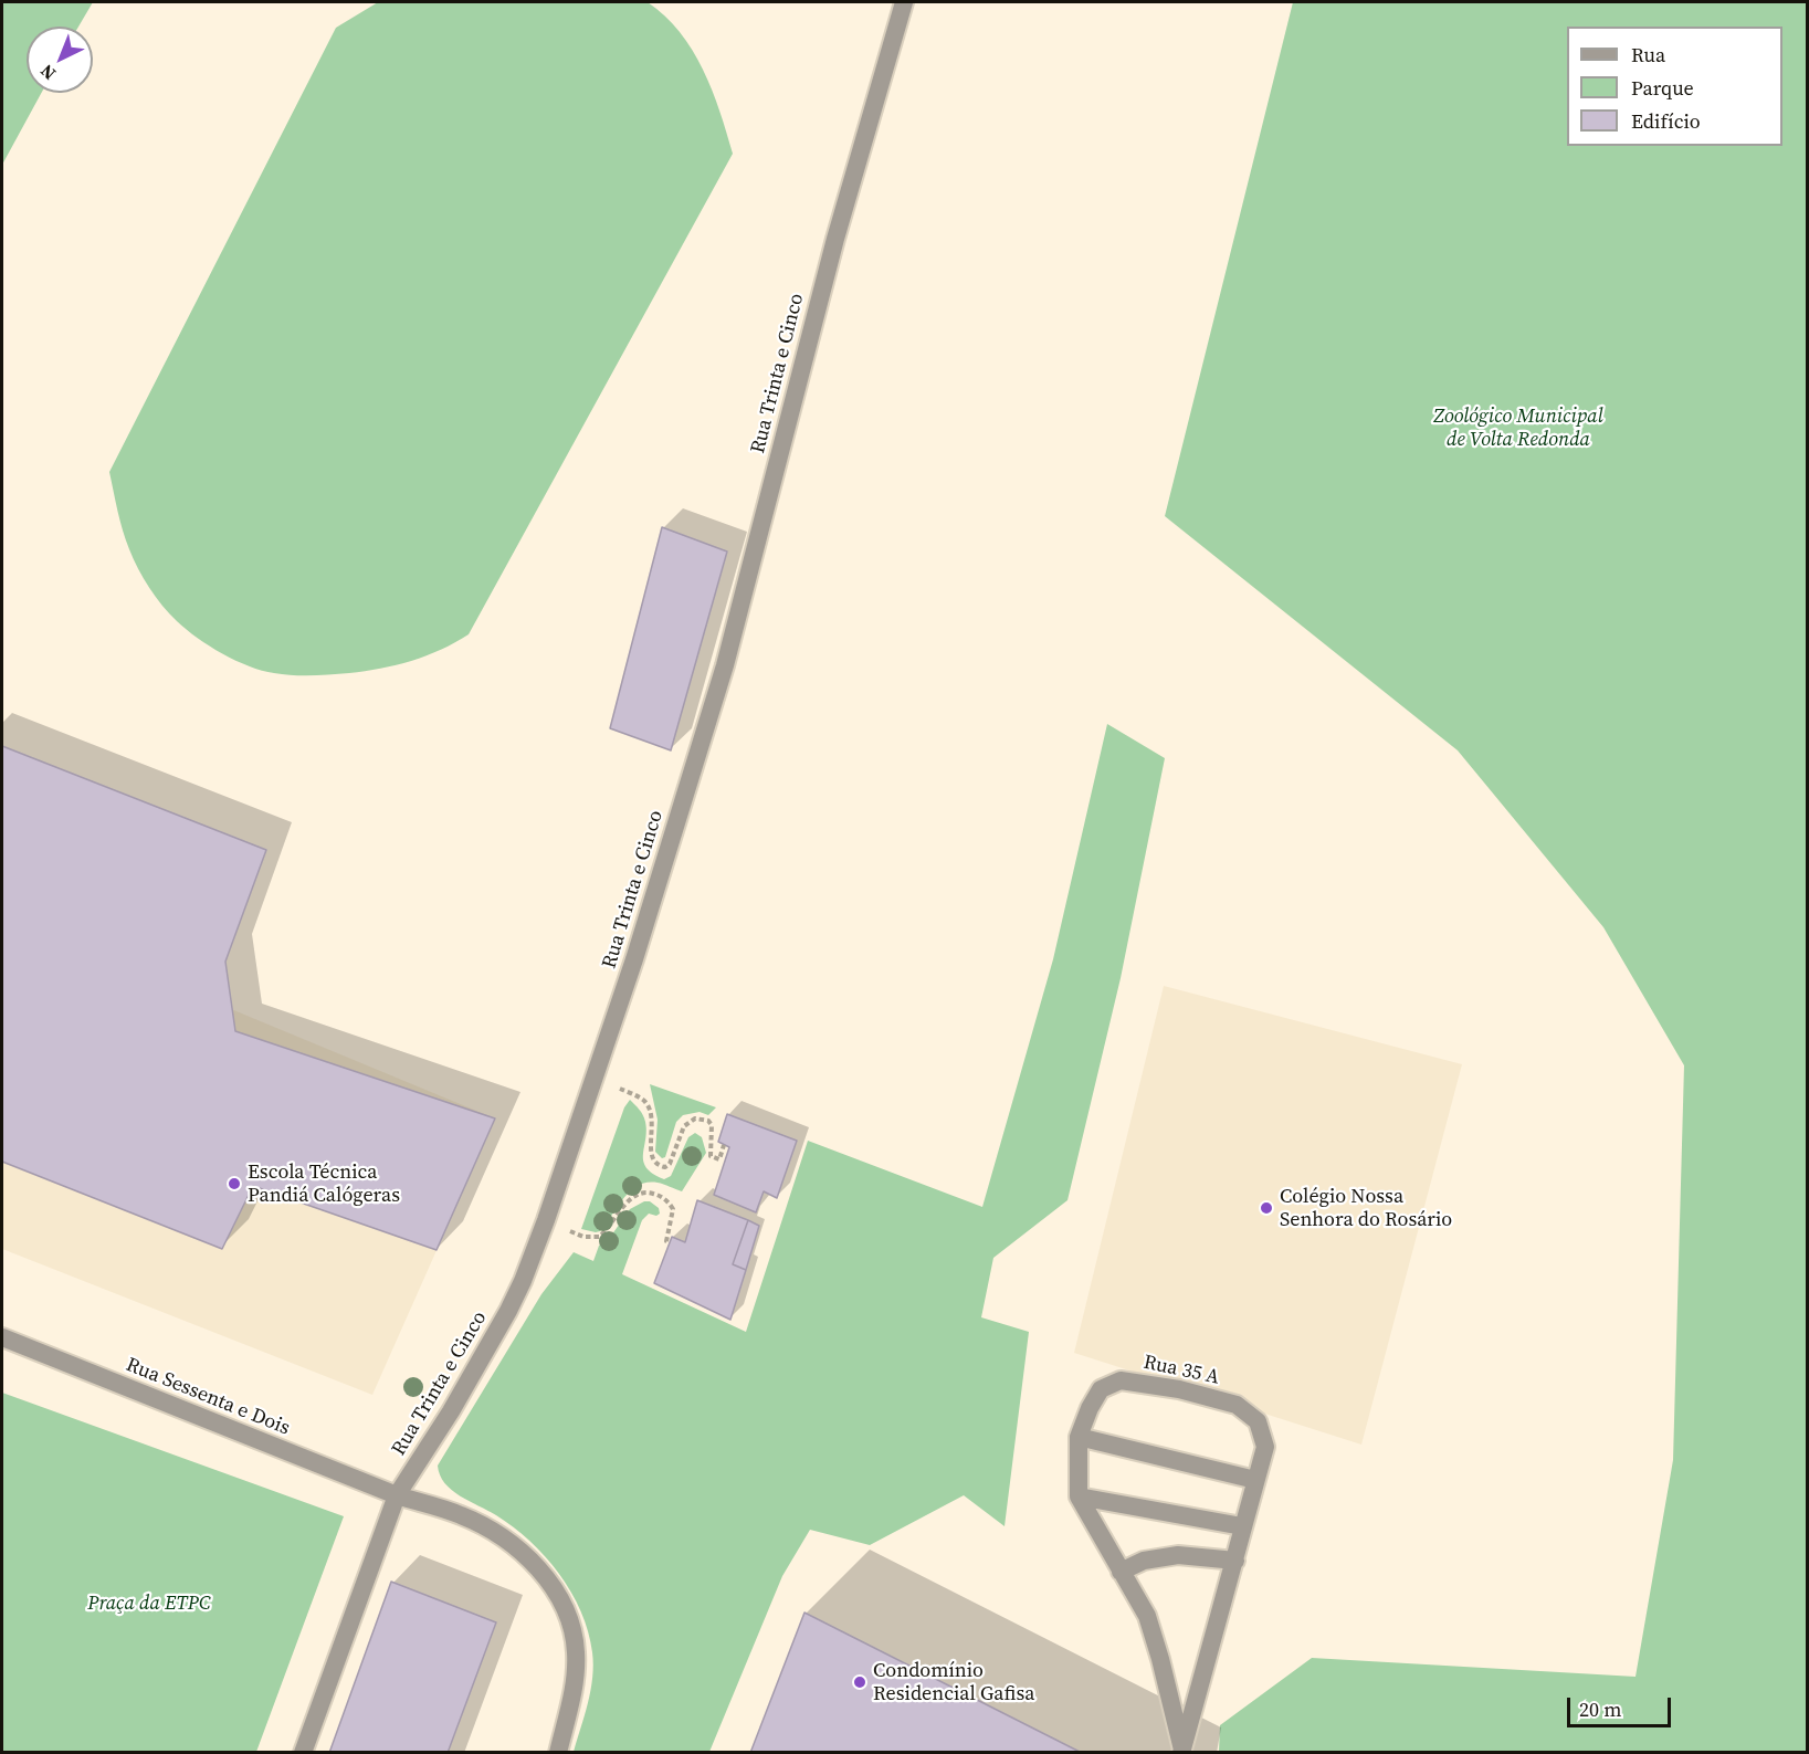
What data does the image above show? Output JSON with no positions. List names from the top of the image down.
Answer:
{
  "streets": {
    "street": ["Rua Trinta e Cinco", "Rua 35 A", "Rua Sessenta e Dois"]
  },
  "crossings": [
    ["Rua Trinta e Cinco", "Rua Sessenta e Dois"]
  ],
  "parks": ["Zoológico Municipal de Volta Redonda", "Praça da ETPC"],
  "places": ["Escola Técnica Pandiá Calógeras", "Colégio Nossa Senhora do Rosário", "Condomínio Residencial Gafisa"],
  "legend": ["Rua", "Parque", "Edifício"],
  "scale_bar": "20 m",
  "north": "bottom left"
}
